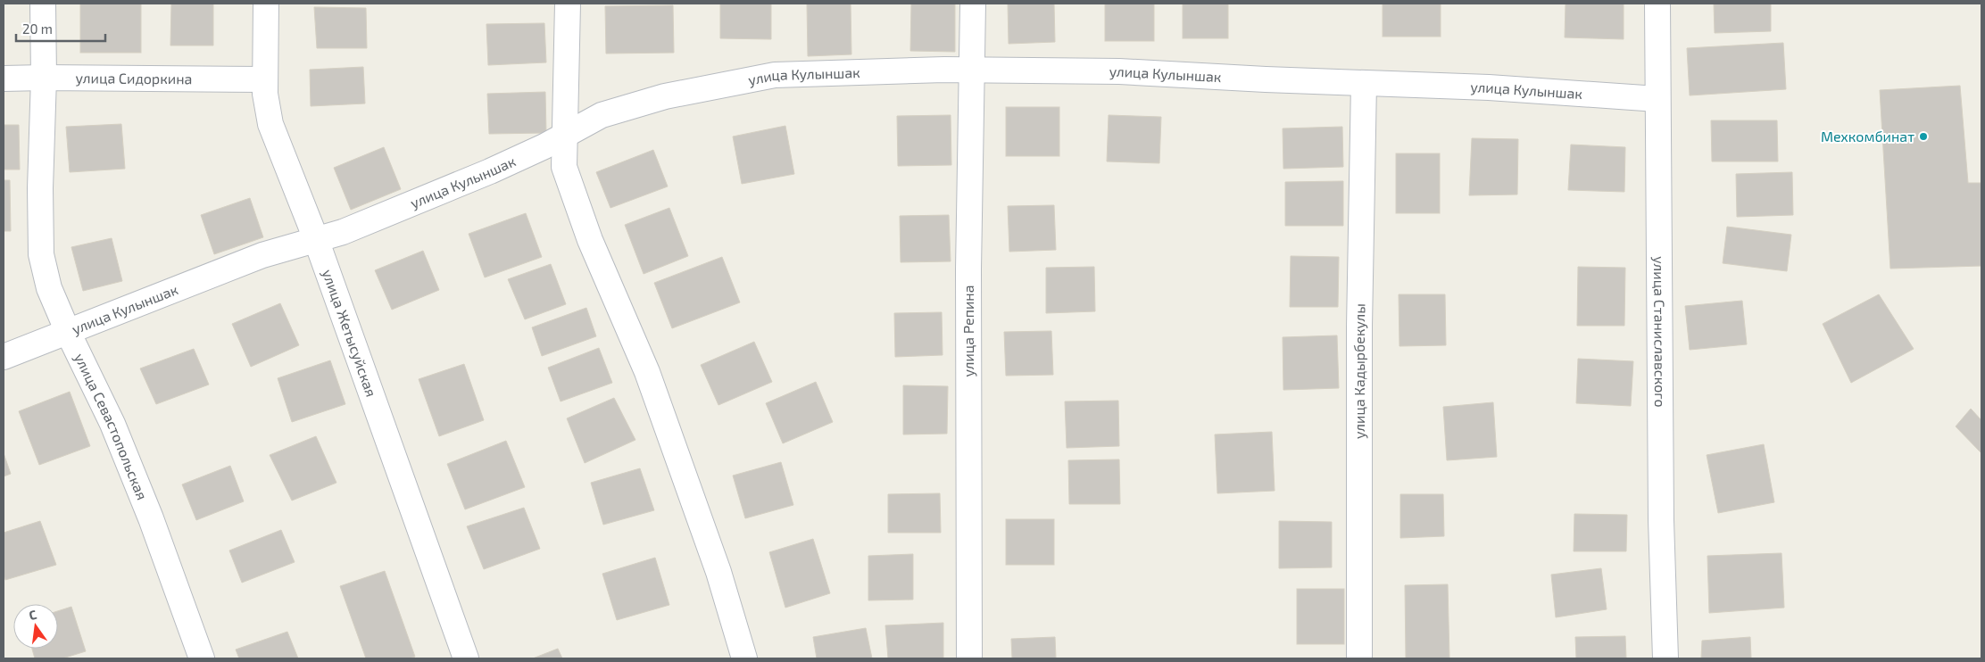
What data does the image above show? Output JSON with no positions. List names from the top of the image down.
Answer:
{
  "streets": {
    "street": [
      "улица Кулыншак",
      "улица Сидоркина",
      "улица Репина",
      "улица Станиславского",
      "улица Жетысуйская",
      "улица Кадырбекулы",
      "улица Севастопольская"
    ]
  },
  "crossings": [
    ["улица Кулыншак", "улица Репина"],
    ["улица Кулыншак", "улица Станиславского"],
    ["улица Кулыншак", "улица Жетысуйская"],
    ["улица Кулыншак", "улица Кадырбекулы"],
    ["улица Кулыншак", "улица Севастопольская"],
    ["улица Сидоркина", "улица Жетысуйская"],
    ["улица Сидоркина", "улица Севастопольская"]
  ],
  "places": ["Мехкомбинат"],
  "scale_bar": "20 m",
  "north": "top"
}
